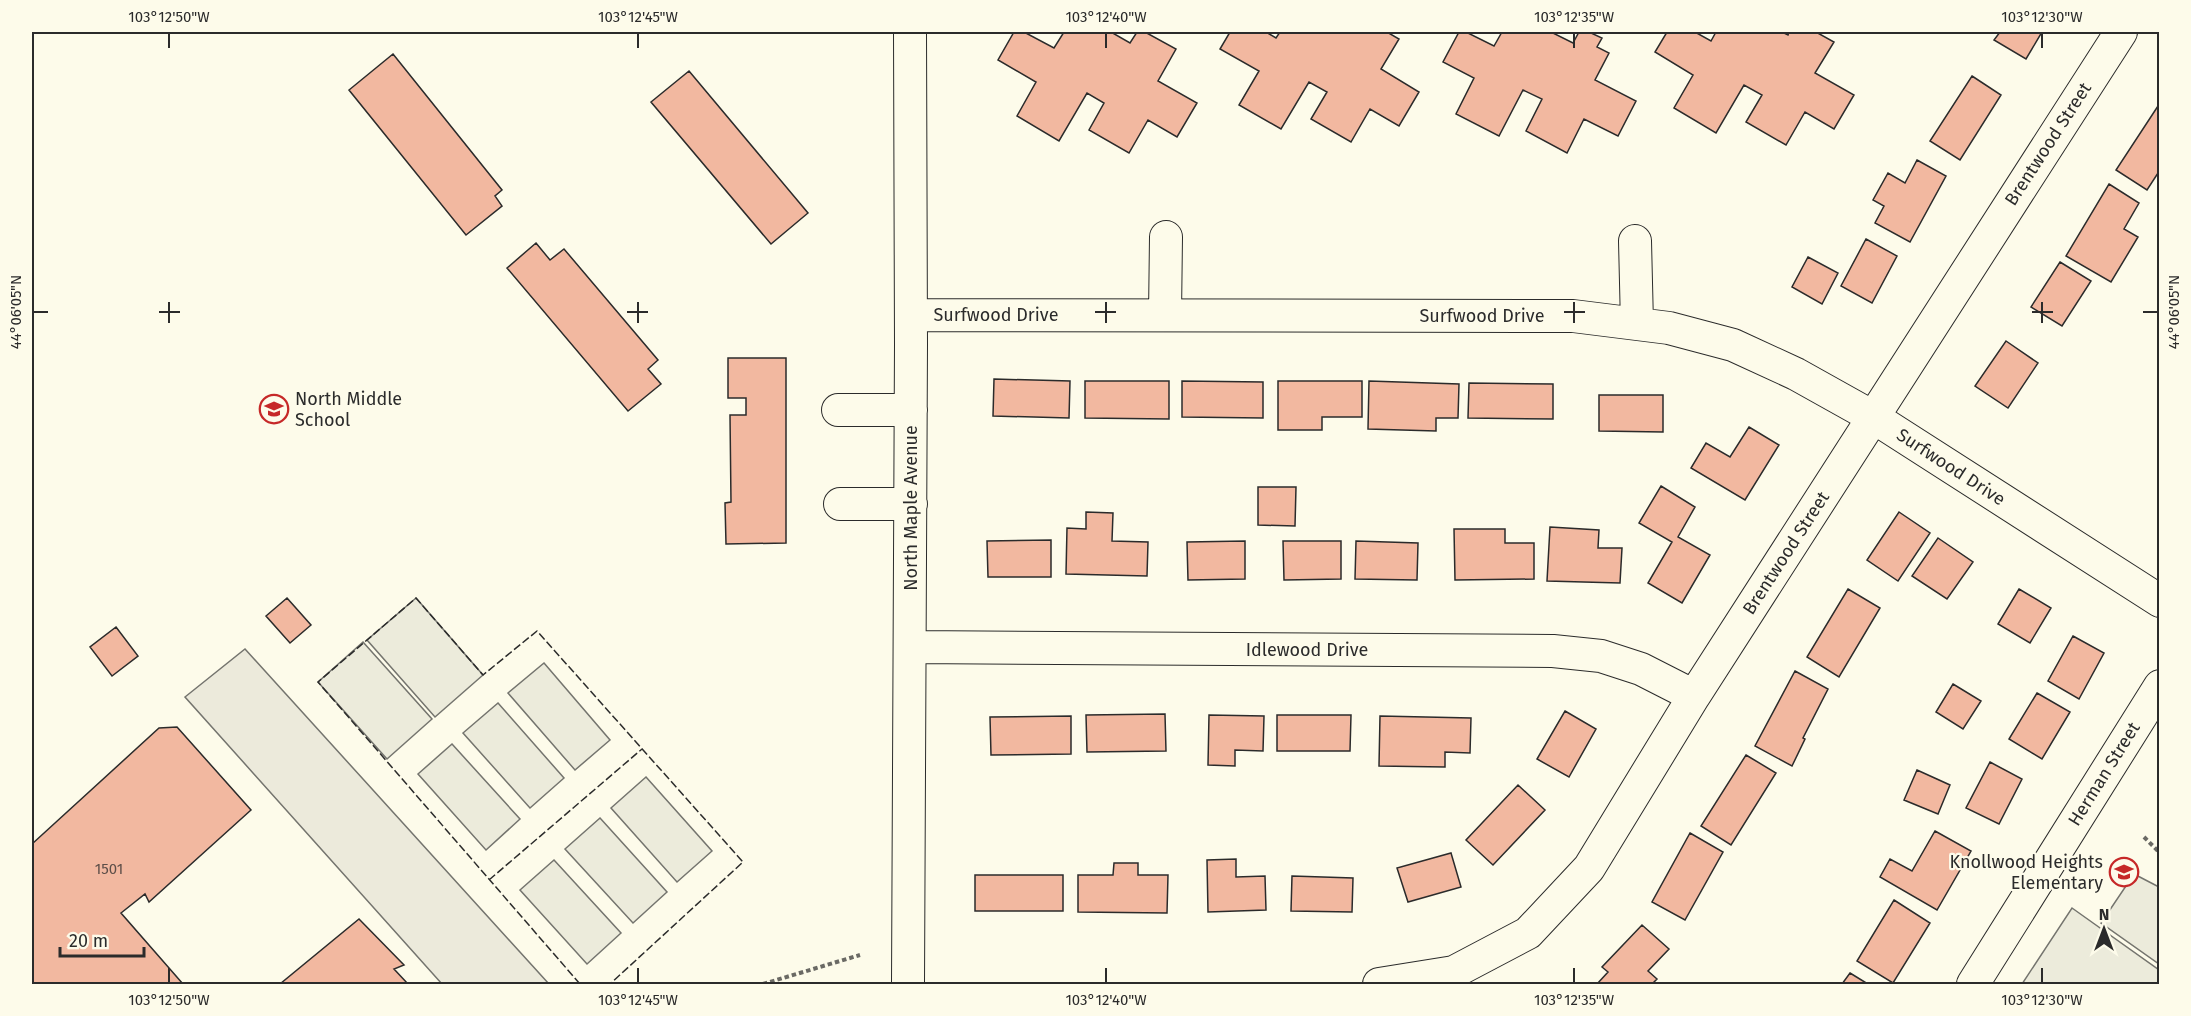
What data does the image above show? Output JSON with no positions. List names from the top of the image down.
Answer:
{
  "streets": {
    "street": [
      "Brentwood Street",
      "Surfwood Drive",
      "North Maple Avenue",
      "Idlewood Drive",
      "Herman Street"
    ]
  },
  "crossings": [
    ["Brentwood Street", "Surfwood Drive"],
    ["Brentwood Street", "Idlewood Drive"],
    ["Surfwood Drive", "North Maple Avenue"],
    ["North Maple Avenue", "Idlewood Drive"]
  ],
  "places": {
    "school or university": ["North Middle School", "Knollwood Heights Elementary"]
  },
  "house_numbers": ["1501"],
  "scale_bar": "20 m",
  "north": "top",
  "coordinates": [
    "103°12'50\"W",
    "103°12'45\"W",
    "103°12'40\"W",
    "103°12'35\"W",
    "103°12'30\"W",
    "44°06'05\"N"
  ]
}
